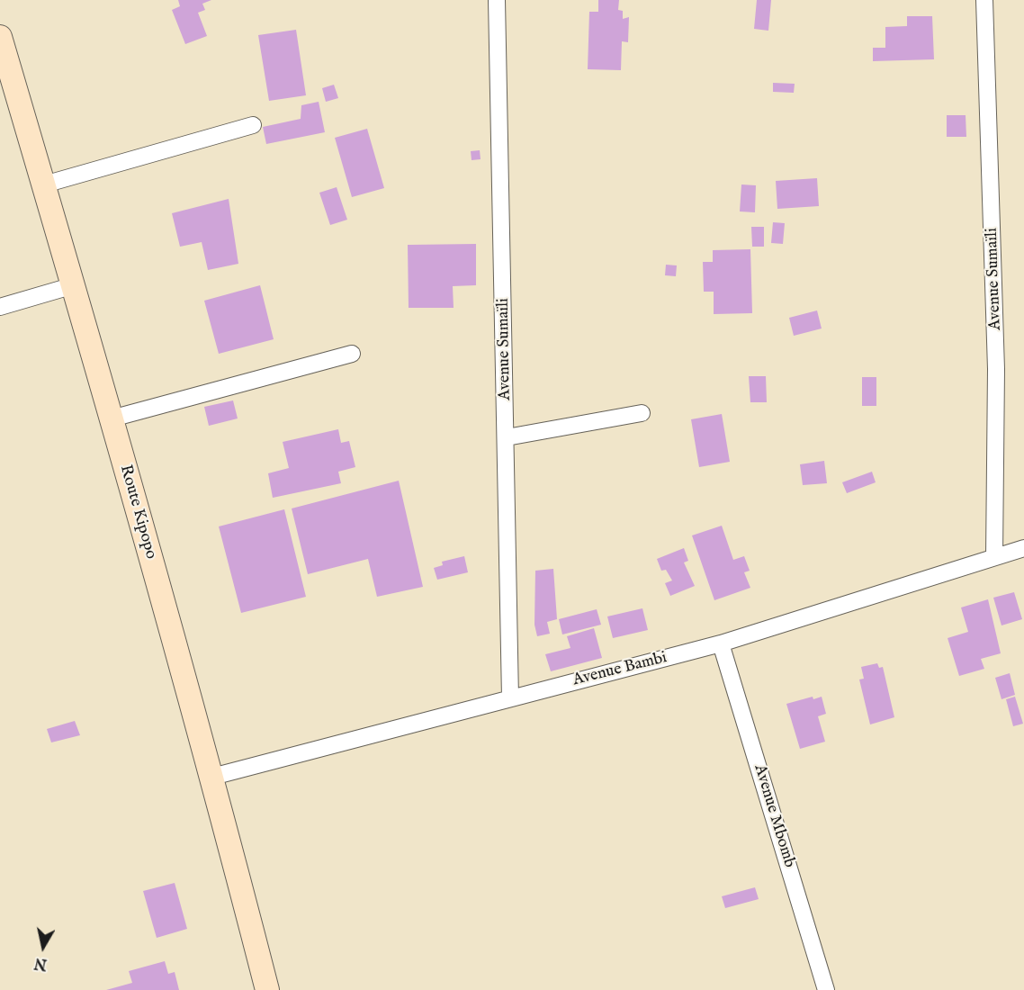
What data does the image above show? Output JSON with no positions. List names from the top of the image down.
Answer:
{
  "streets": {
    "main road": ["Route Kipopo"],
    "street": ["Avenue Sumaïli", "Avenue Bambi", "Avenue Mbomb"]
  },
  "crossings": [
    ["Avenue Sumaïli", "Avenue Bambi"],
    ["Route Kipopo", "Avenue Bambi"],
    ["Avenue Bambi", "Avenue Mbomb"]
  ],
  "north": "bottom"
}
